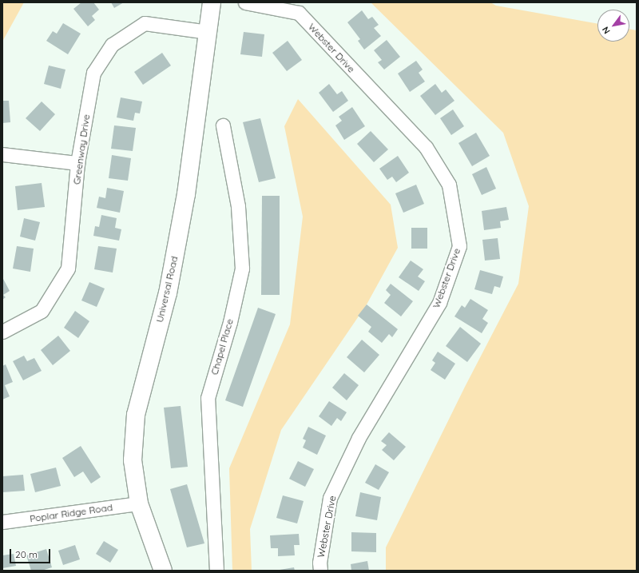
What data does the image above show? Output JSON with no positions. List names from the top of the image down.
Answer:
{
  "streets": {
    "street": [
      "Webster Drive",
      "Greenway Drive",
      "Universal Road",
      "Chapel Place",
      "Poplar Ridge Road"
    ]
  },
  "crossings": [
    ["Greenway Drive", "Universal Road"],
    ["Universal Road", "Poplar Ridge Road"]
  ],
  "scale_bar": "20 m",
  "north": "bottom left"
}
